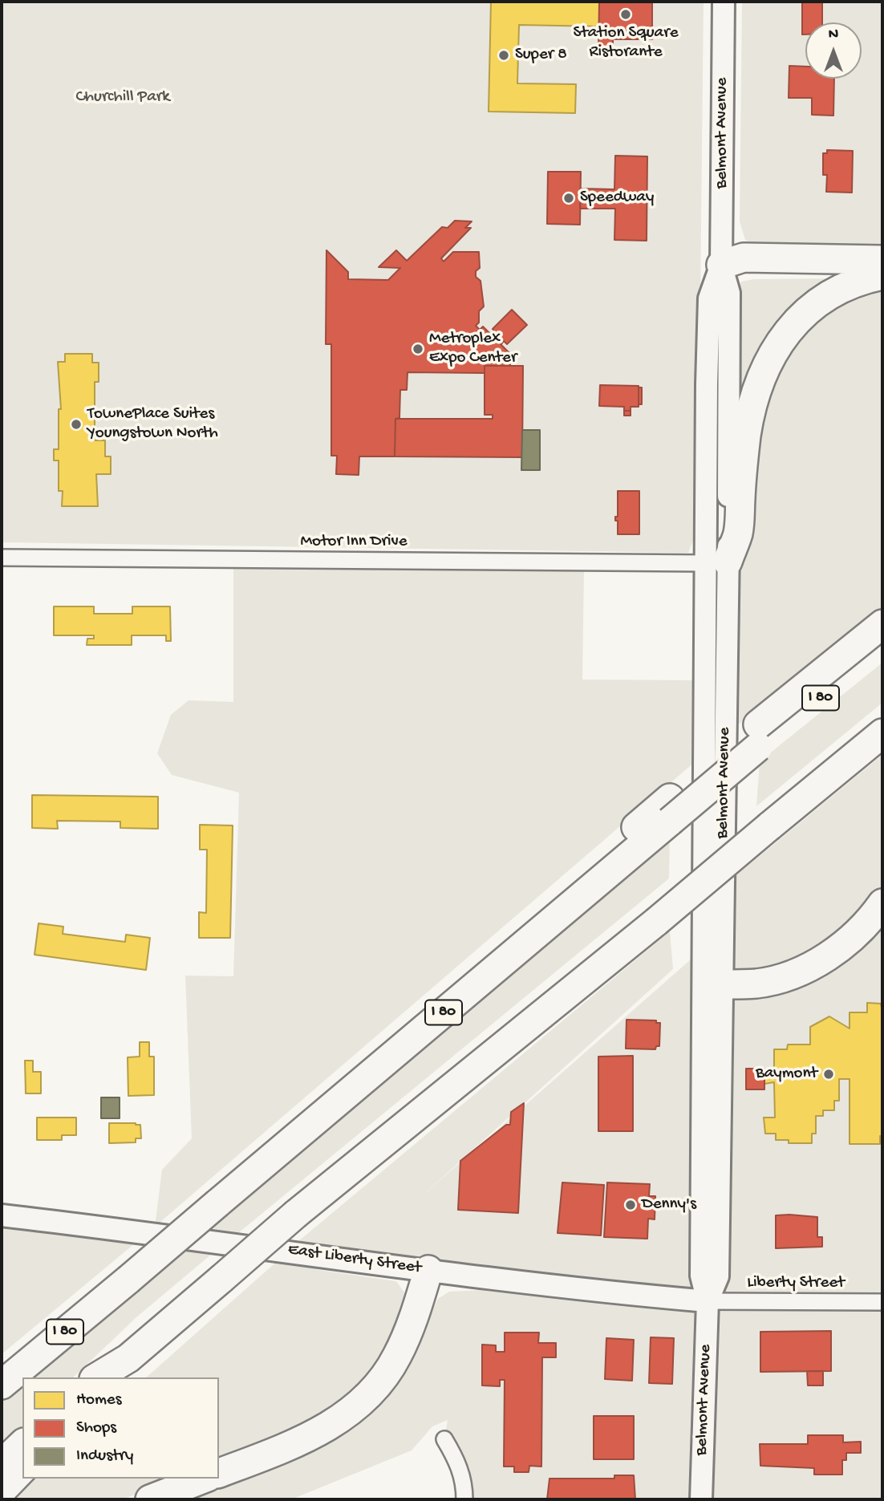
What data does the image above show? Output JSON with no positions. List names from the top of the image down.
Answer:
{
  "streets": {
    "highway": ["I 80"],
    "main road": ["Belmont Avenue", "East Liberty Street"],
    "street": ["Motor Inn Drive", "Liberty Street"]
  },
  "crossings": [
    ["Belmont Avenue", "Motor Inn Drive"],
    ["Belmont Avenue", "East Liberty Street"],
    ["Belmont Avenue", "Liberty Street"],
    ["East Liberty Street", "Liberty Street"]
  ],
  "parks": ["Churchill Park"],
  "places": [
    "Station Square Ristorante",
    "Super 8",
    "Speedway",
    "Metroplex Expo Center",
    "TownePlace Suites Youngstown North",
    "Baymont",
    "Denny's"
  ],
  "legend": ["Homes", "Shops", "Industry"],
  "north": "top"
}
